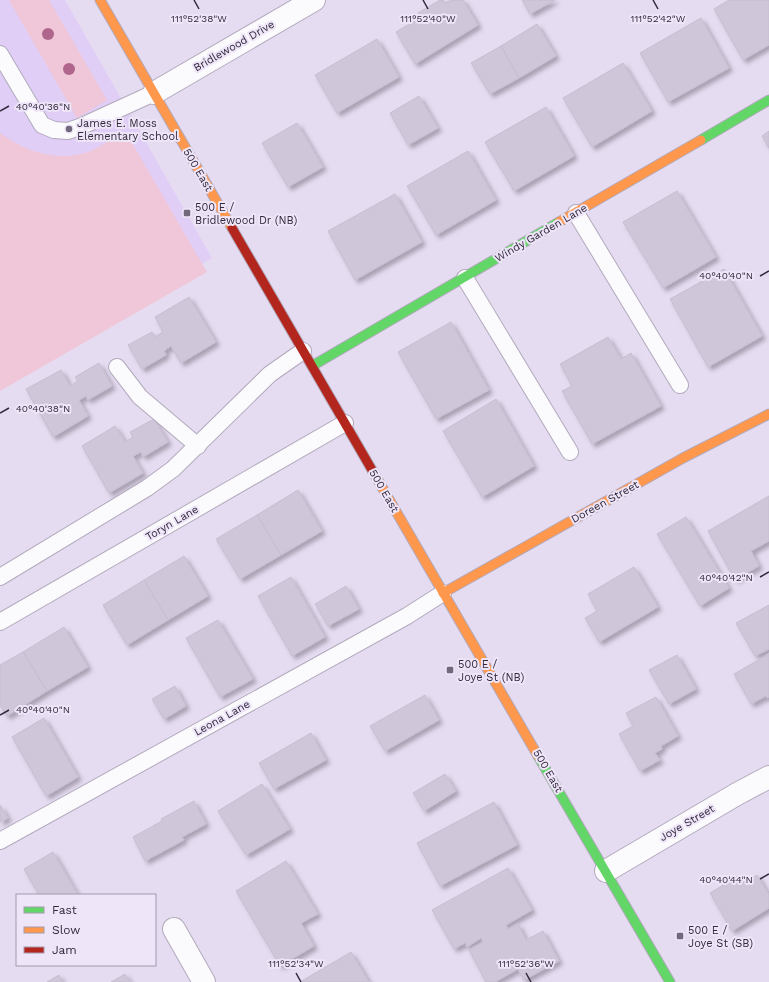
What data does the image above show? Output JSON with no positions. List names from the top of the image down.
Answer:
{
  "streets": {
    "street": [
      "Bridlewood Drive",
      "500 East",
      "Windy Garden Lane",
      "Doreen Street",
      "Joye Street"
    ],
    "lane": ["Toryn Lane", "Leona Lane"]
  },
  "crossings": [
    ["Bridlewood Drive", "500 East"],
    ["500 East", "Windy Garden Lane"],
    ["500 East", "Doreen Street"],
    ["500 East", "Toryn Lane"],
    ["500 East", "Leona Lane"],
    ["500 East", "Joye Street"],
    ["Doreen Street", "Leona Lane"]
  ],
  "places": {
    "other": ["James E. Moss Elementary School"],
    "transit": ["500 E / Bridlewood Dr (NB)", "500 E / Joye St (NB)", "500 E / Joye St (SB)"]
  },
  "legend": ["Fast", "Slow", "Jam"],
  "coordinates": [
    "111°52'42\"W",
    "111°52'38\"W",
    "111°52'40\"W",
    "40°40'36\"N",
    "40°40'40\"N",
    "40°40'38\"N",
    "40°40'42\"N",
    "40°40'44\"N",
    "111°52'34\"W",
    "111°52'36\"W"
  ]
}
